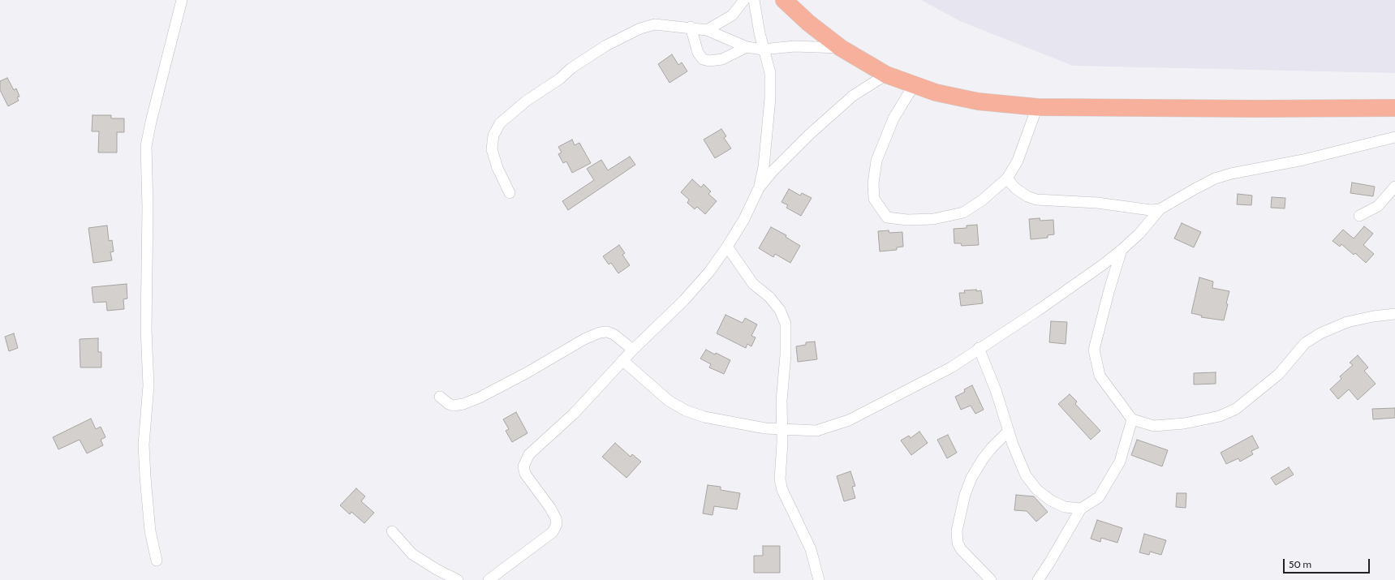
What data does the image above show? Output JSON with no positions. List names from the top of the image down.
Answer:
{
  "scale_bar": "50 m"
}
